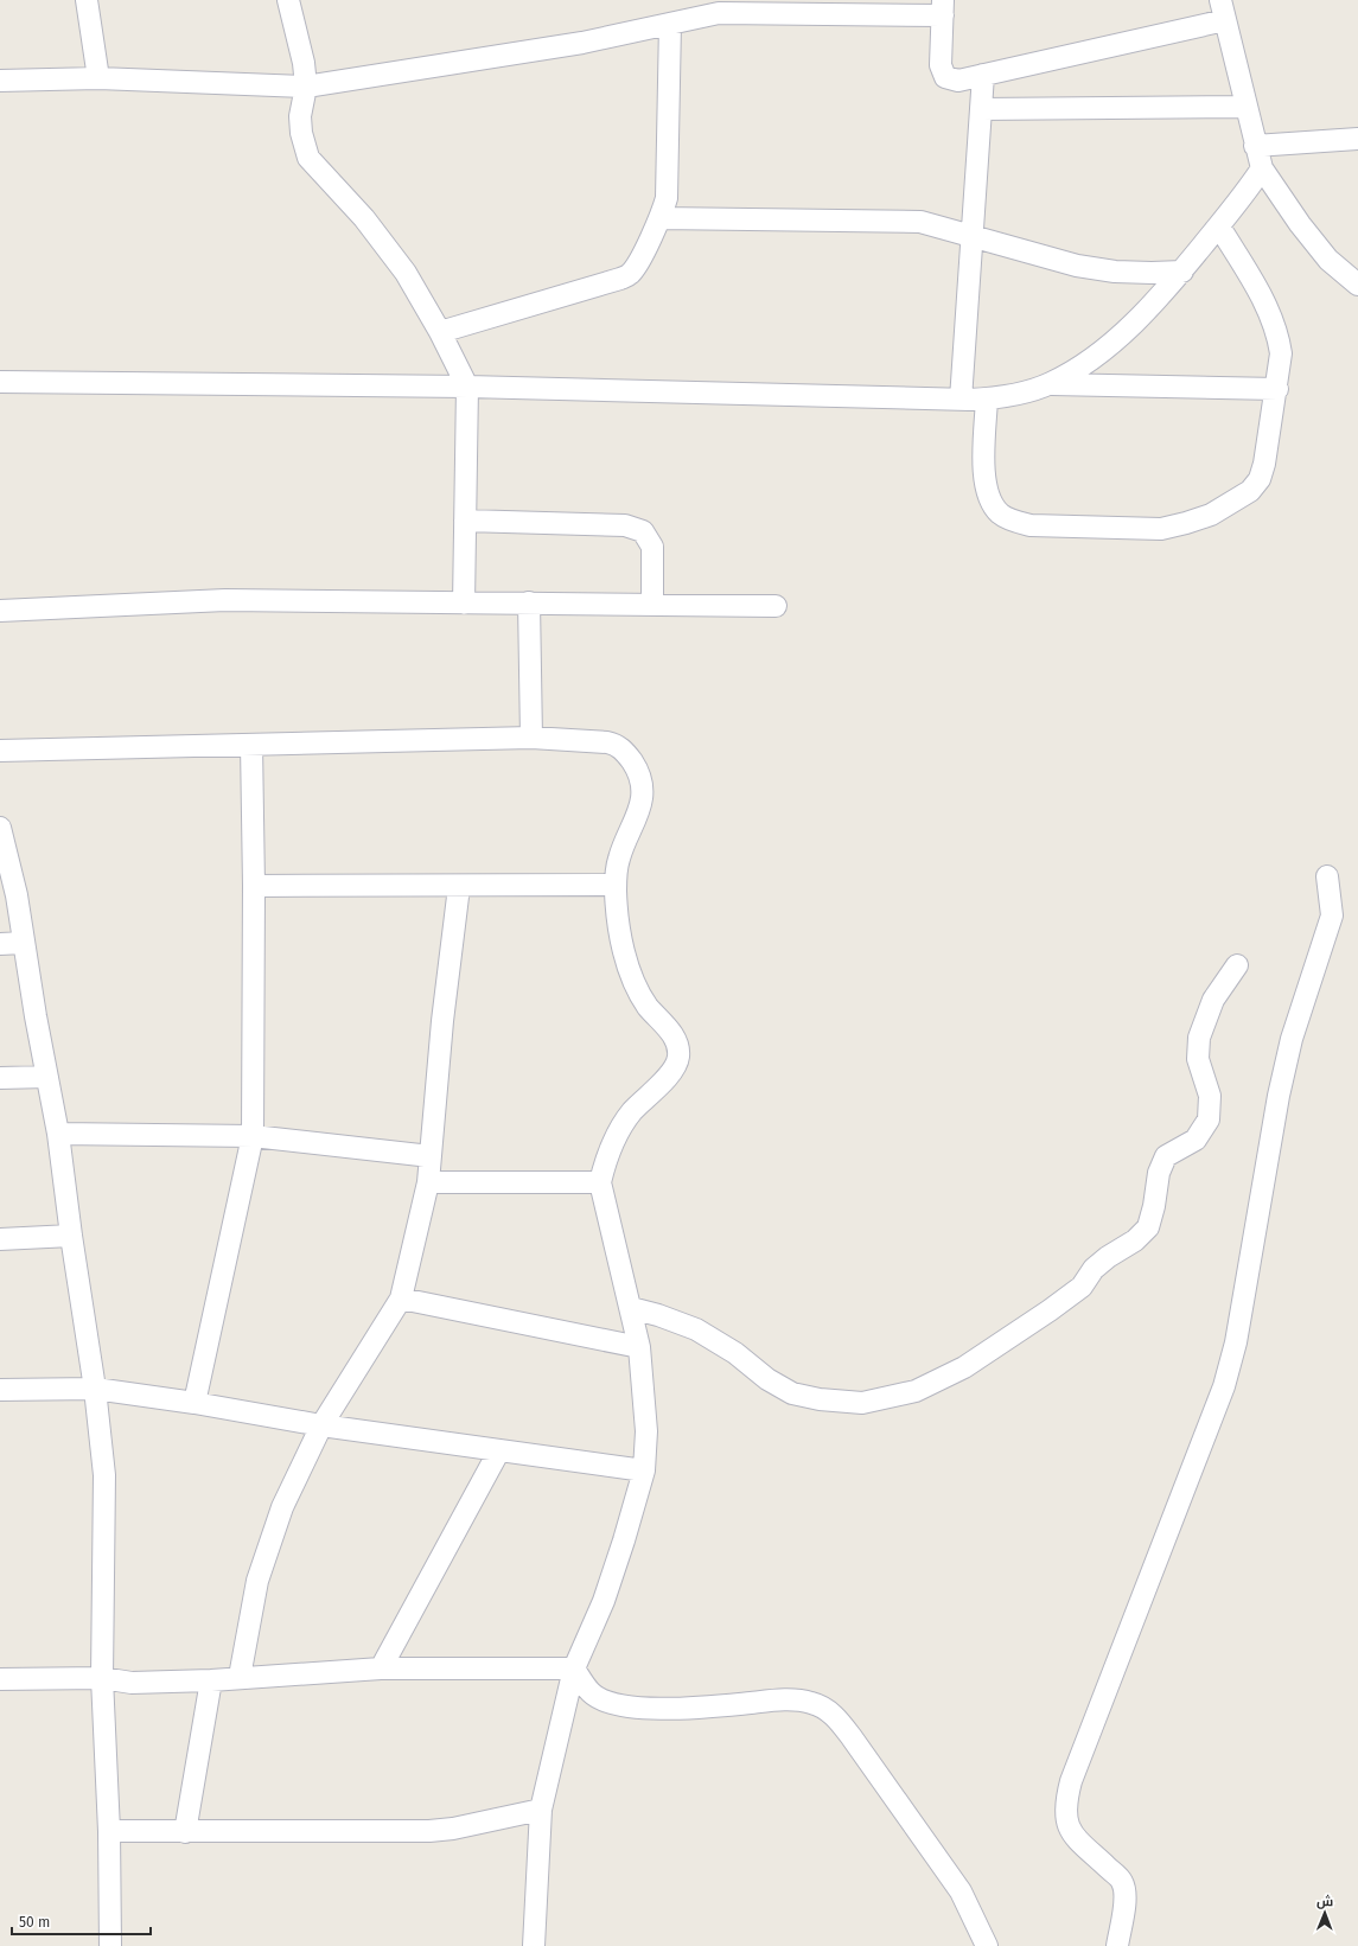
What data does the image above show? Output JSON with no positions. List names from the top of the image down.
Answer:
{
  "scale_bar": "50 m",
  "north": "top"
}
